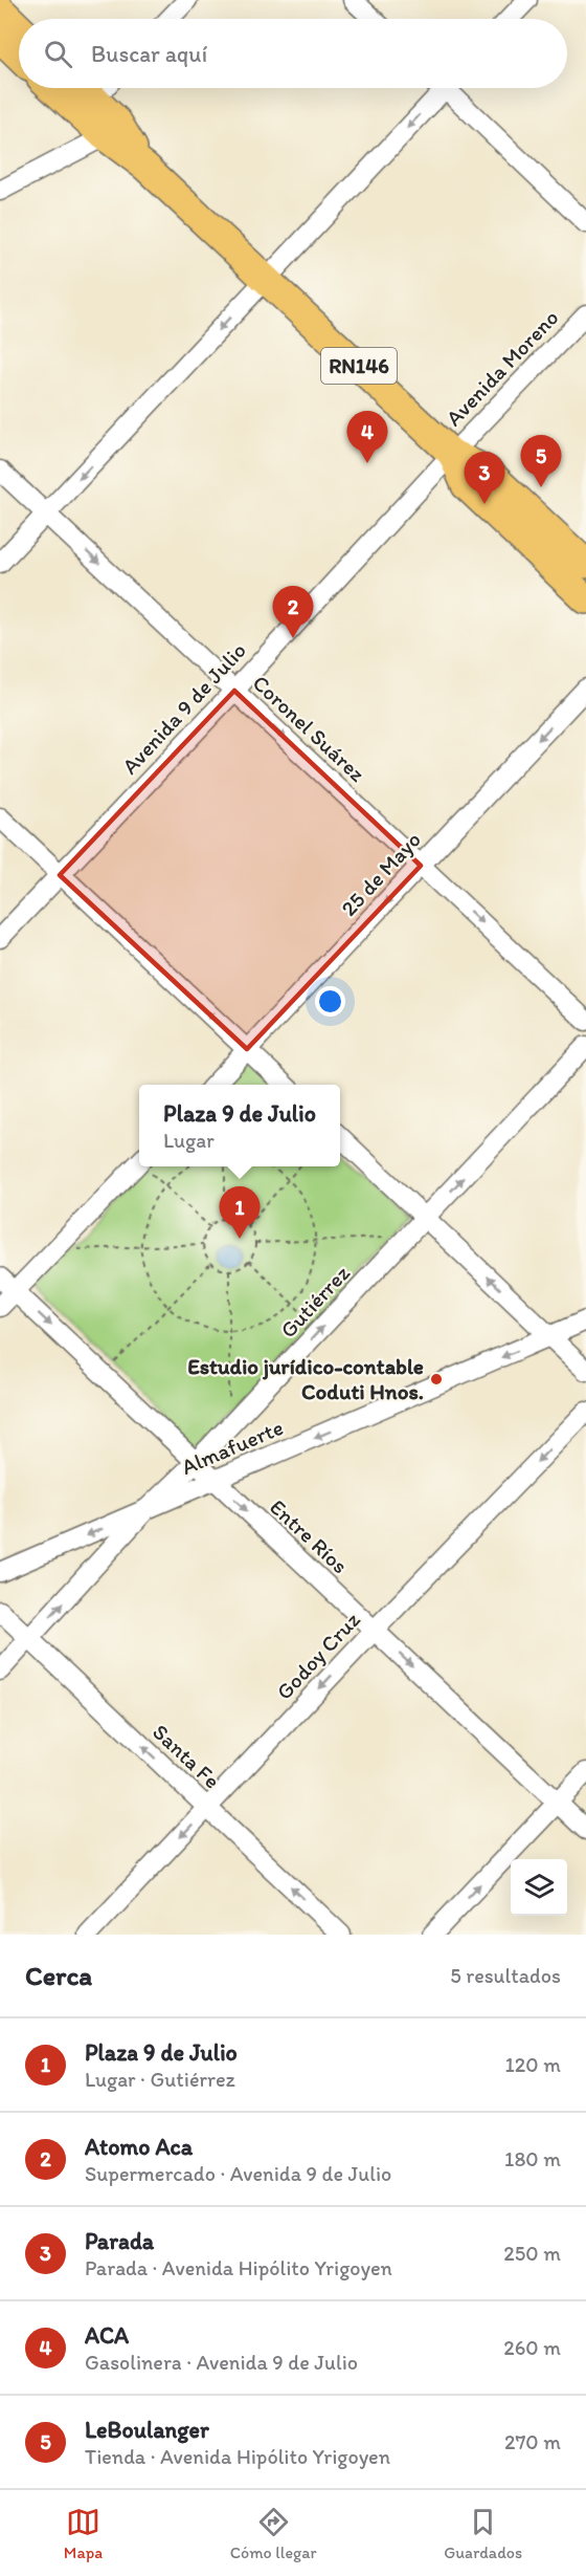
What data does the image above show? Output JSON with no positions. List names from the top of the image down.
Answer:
{
  "streets": {
    "highway": ["RN146"],
    "street": [
      "Avenida Moreno",
      "Avenida 9 de Julio",
      "Coronel Suárez",
      "25 de Mayo",
      "Gutiérrez",
      "Almafuerte",
      "Entre Ríos",
      "Godoy Cruz",
      "Santa Fe"
    ]
  },
  "crossings": [
    ["RN146", "Avenida Moreno"],
    ["RN146", "Avenida 9 de Julio"],
    ["Avenida Moreno", "Avenida 9 de Julio"],
    ["Avenida 9 de Julio", "Coronel Suárez"],
    ["Coronel Suárez", "25 de Mayo"],
    ["Gutiérrez", "Almafuerte"],
    ["Gutiérrez", "Entre Ríos"],
    ["Gutiérrez", "Santa Fe"],
    ["Almafuerte", "Entre Ríos"],
    ["Entre Ríos", "Godoy Cruz"],
    ["Godoy Cruz", "Santa Fe"]
  ],
  "one_way": [
    "Coronel Suárez",
    "25 de Mayo",
    "Gutiérrez",
    "Almafuerte",
    "Entre Ríos",
    "Godoy Cruz",
    "Santa Fe"
  ],
  "places": ["Estudio jurídico-contable Coduti Hnos."],
  "page": {
    "search": "Buscar aquí",
    "pins": [
      "4",
      "5",
      "3",
      "2",
      "1"
    ],
    "popup": ["Plaza 9 de Julio", "Lugar"],
    "heading": ["Cerca", "5 resultados"],
    "list": [
      {
        "mark": "1",
        "name": "Plaza 9 de Julio",
        "note": "Lugar · Gutiérrez",
        "value": "120 m"
      },
      {
        "mark": "2",
        "name": "Atomo Aca",
        "note": "Supermercado · Avenida 9 de Julio",
        "value": "180 m"
      },
      {
        "mark": "3",
        "name": "Parada",
        "note": "Parada · Avenida Hipólito Yrigoyen",
        "value": "250 m"
      },
      {
        "mark": "4",
        "name": "ACA",
        "note": "Gasolinera · Avenida 9 de Julio",
        "value": "260 m"
      },
      {
        "mark": "5",
        "name": "LeBoulanger",
        "note": "Tienda · Avenida Hipólito Yrigoyen",
        "value": "270 m"
      }
    ],
    "nav": ["Mapa", "Cómo llegar", "Guardados"]
  }
}
